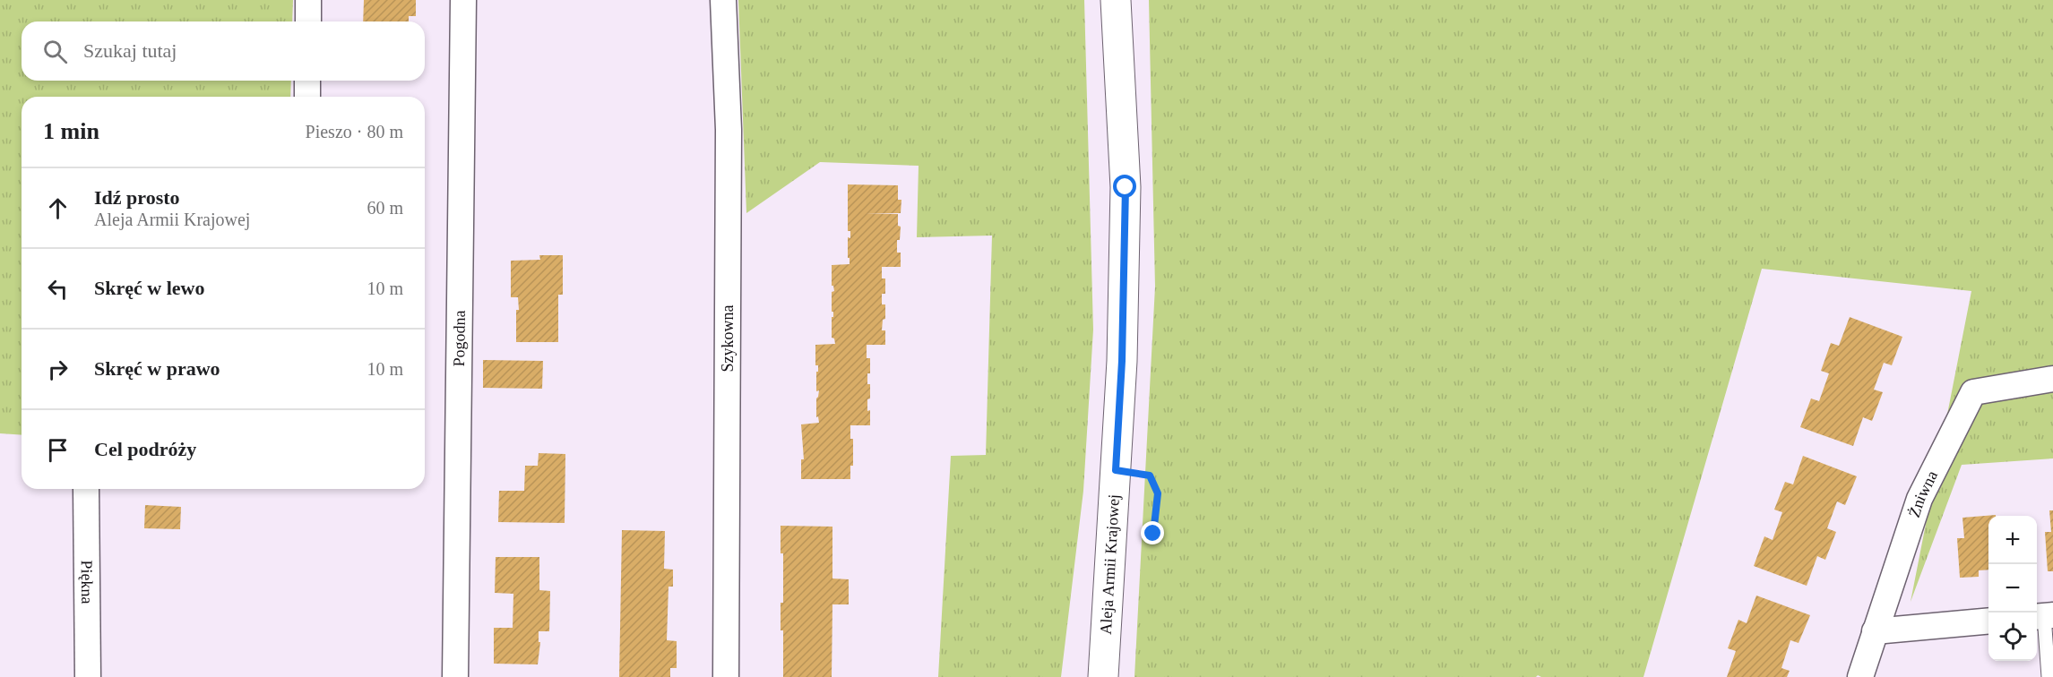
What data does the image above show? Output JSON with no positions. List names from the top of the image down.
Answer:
{
  "streets": {
    "main road": ["Aleja Armii Krajowej"],
    "street": [
      "Pogodna",
      "Szykowna",
      "Żniwna",
      "Piękna"
    ]
  },
  "page": {
    "search": "Szukaj tutaj",
    "heading": ["1 min", "Pieszo · 80 m"],
    "list": [
      ["Idź prosto", "Aleja Armii Krajowej", "60 m"],
      ["Skręć w lewo", "10 m"],
      ["Skręć w prawo", "10 m"],
      "Cel podróży"
    ],
    "map_buttons": ["+", "−"]
  }
}
